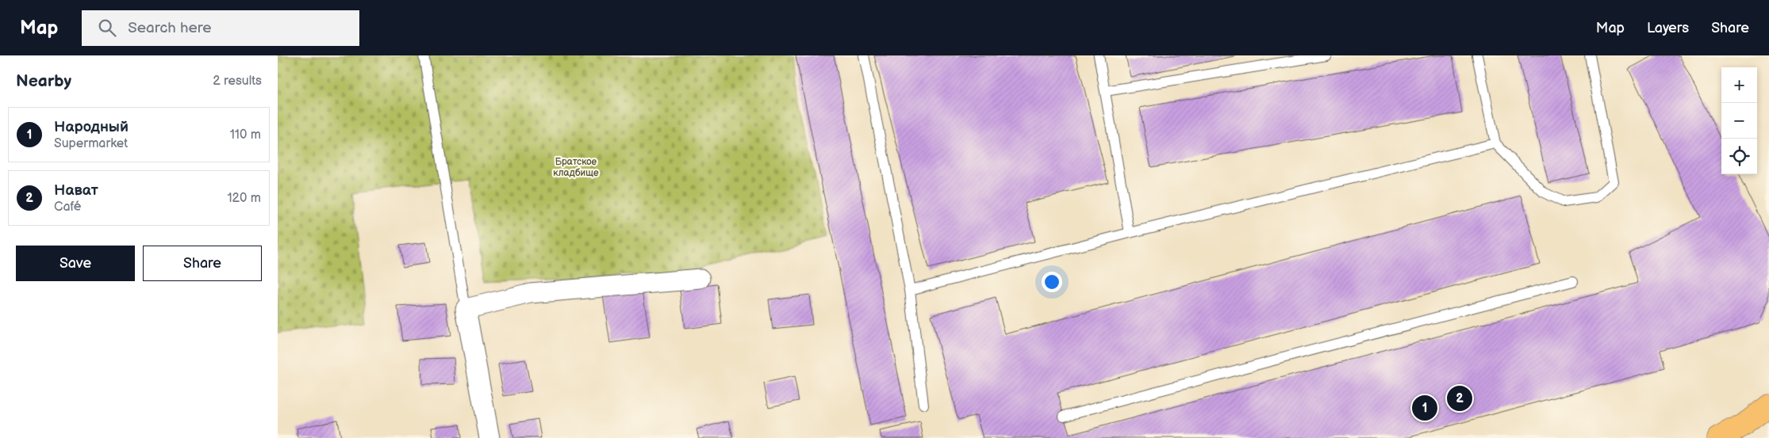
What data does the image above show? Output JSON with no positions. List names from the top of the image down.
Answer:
{
  "parks": ["Братское кладбище"],
  "page": {
    "header": "Map",
    "search": "Search here",
    "nav": ["Map", "Layers", "Share"],
    "heading": ["Nearby", "2 results"],
    "map_buttons": ["+", "−"],
    "list": [
      {
        "mark": "1",
        "name": "Народный",
        "note": "Supermarket",
        "value": "110 m"
      },
      {
        "mark": "2",
        "name": "Нават",
        "note": "Café",
        "value": "120 m"
      }
    ],
    "buttons": ["Save", "Share"],
    "pins": ["2", "1"]
  }
}
